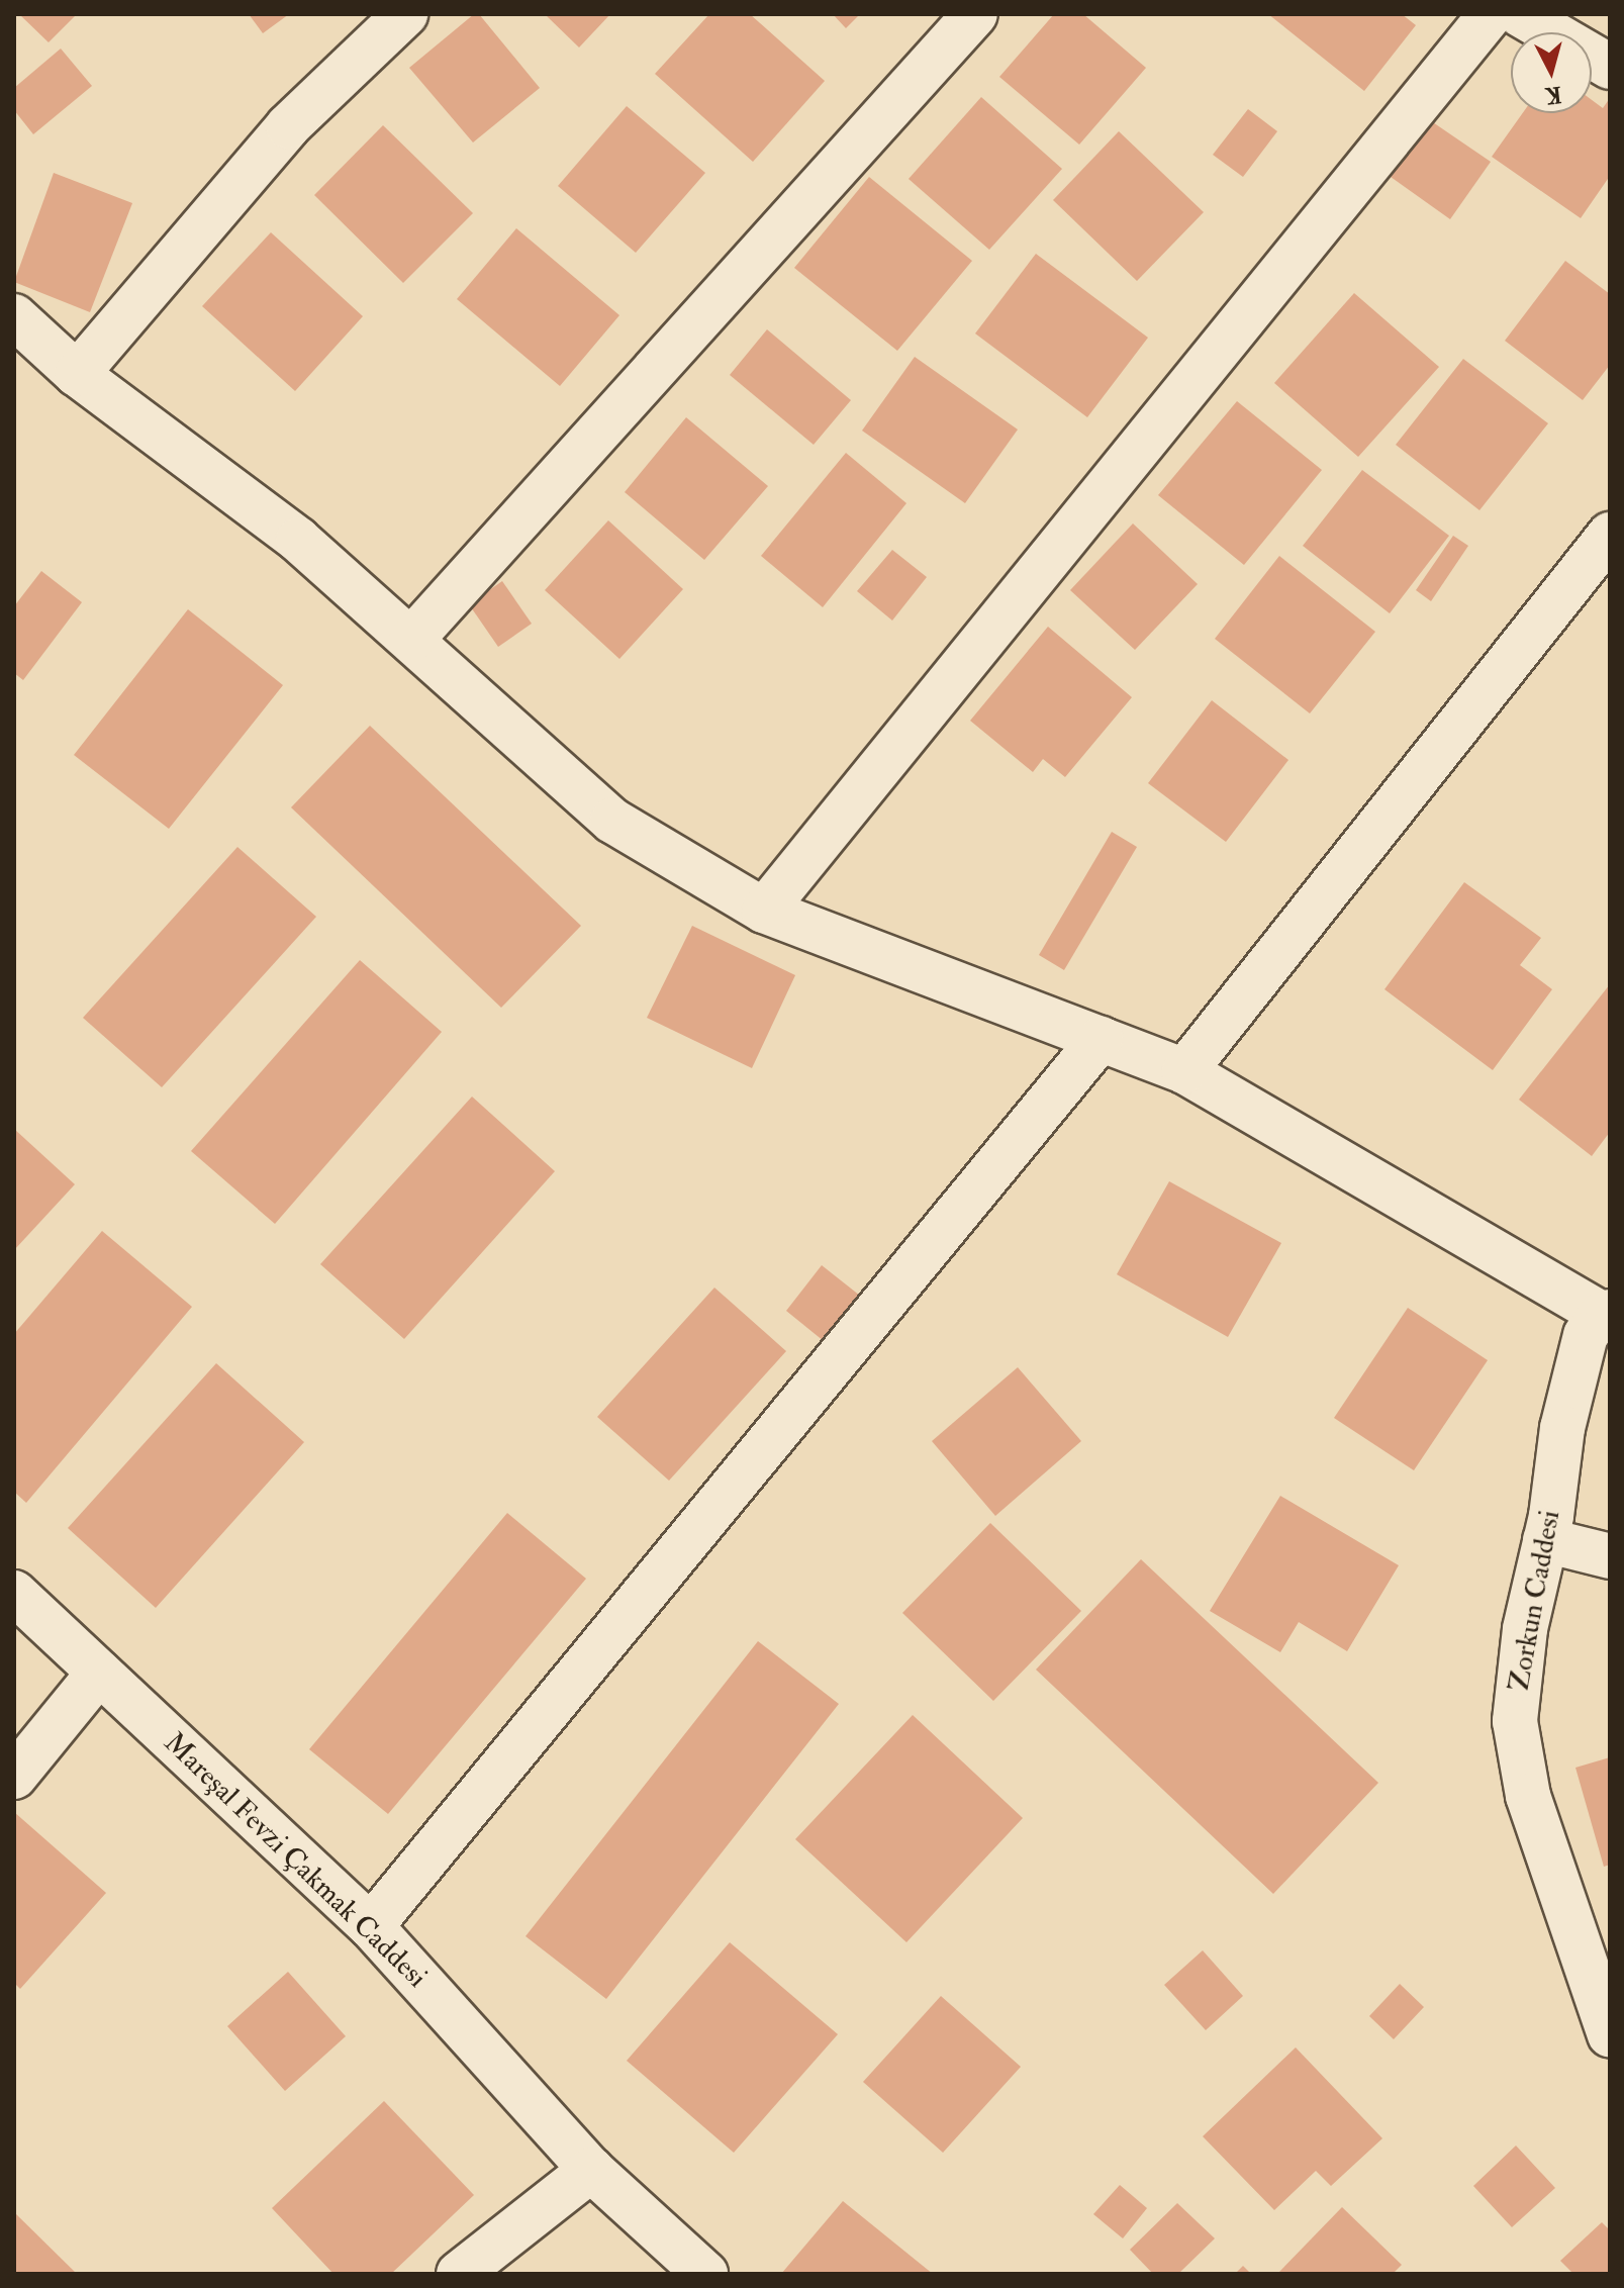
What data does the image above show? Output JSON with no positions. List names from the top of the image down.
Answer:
{
  "streets": {
    "street": ["Zorkun Caddesi", "Mareşal Fevzi Çakmak Caddesi"]
  },
  "north": "bottom"
}
